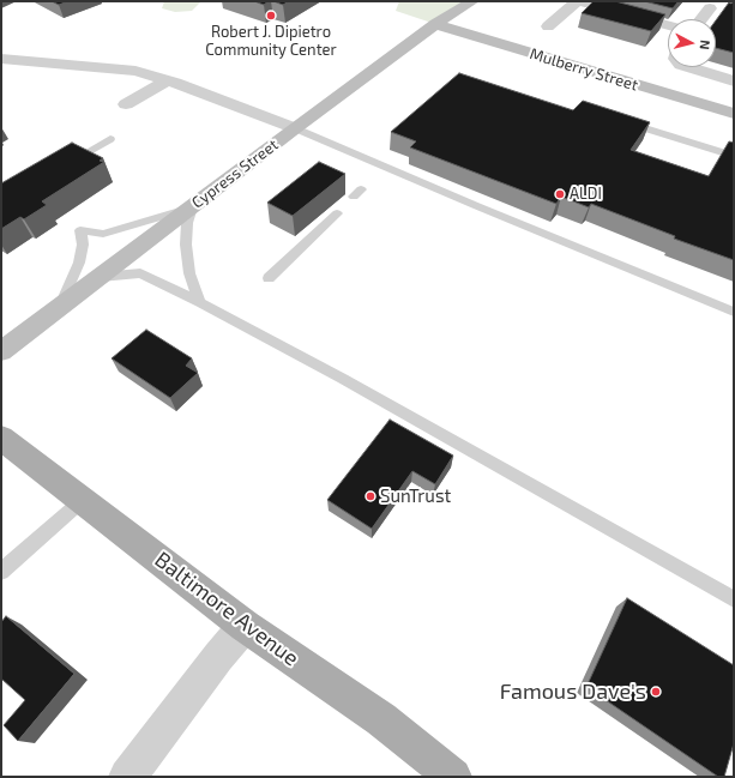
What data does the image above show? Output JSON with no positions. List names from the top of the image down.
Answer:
{
  "streets": {
    "main road": ["Baltimore Avenue"],
    "street": ["Mulberry Street", "Cypress Street"]
  },
  "crossings": [
    ["Mulberry Street", "Cypress Street"]
  ],
  "places": [
    "Robert J. Dipietro Community Center",
    "ALDI",
    "SunTrust",
    "Famous Dave's"
  ],
  "north": "right"
}
